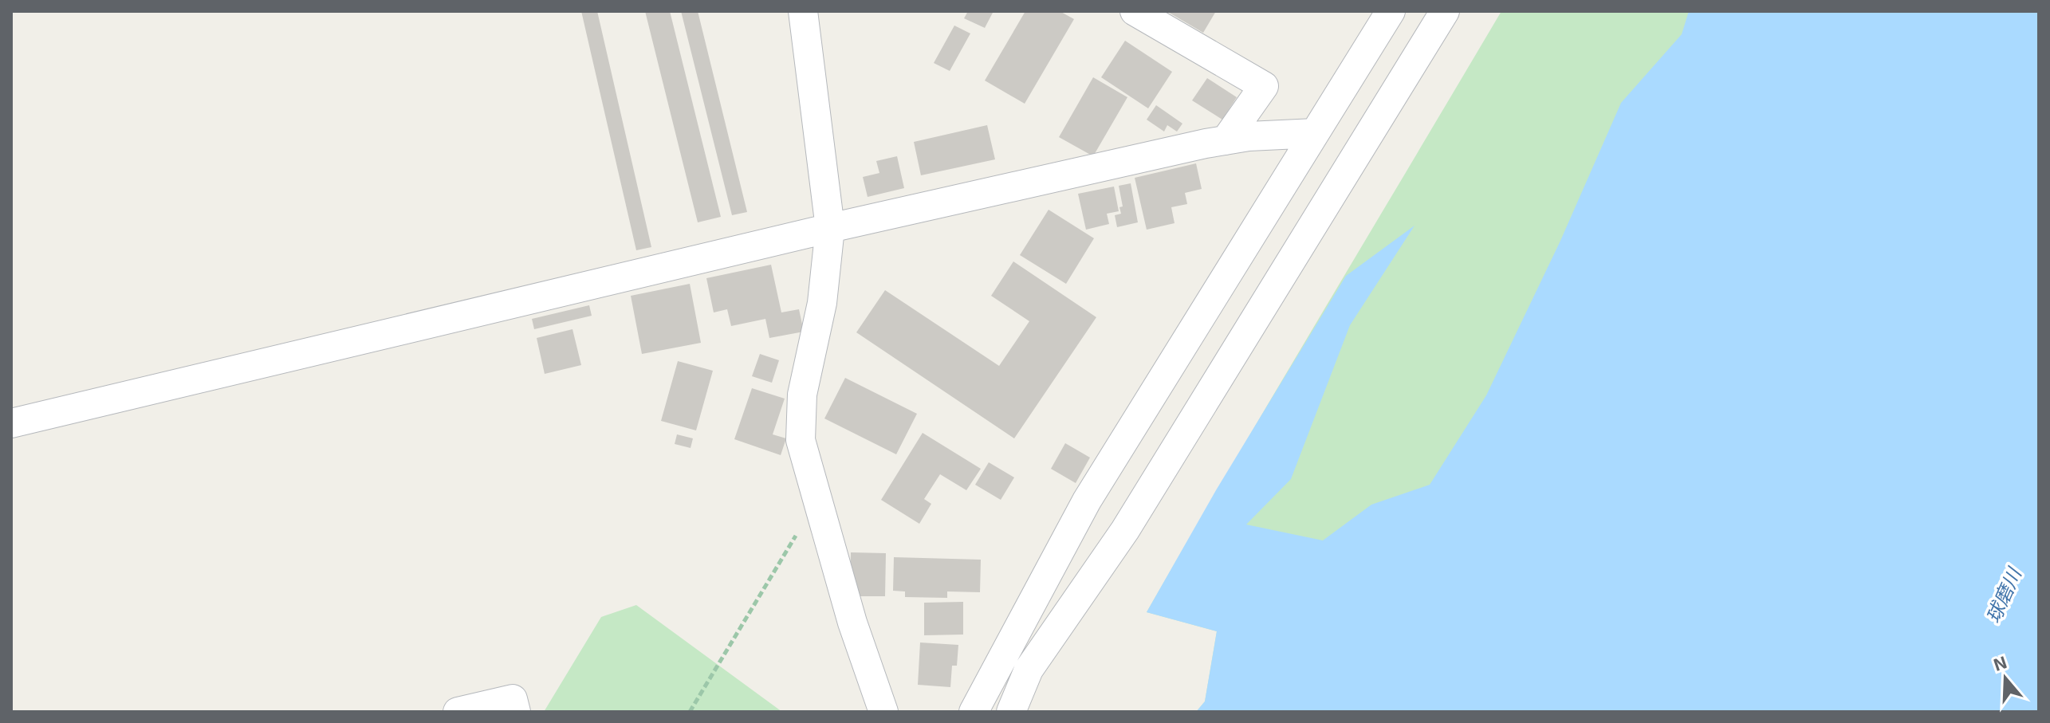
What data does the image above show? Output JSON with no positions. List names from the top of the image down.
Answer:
{
  "water": ["球磨川"],
  "north": "top"
}
